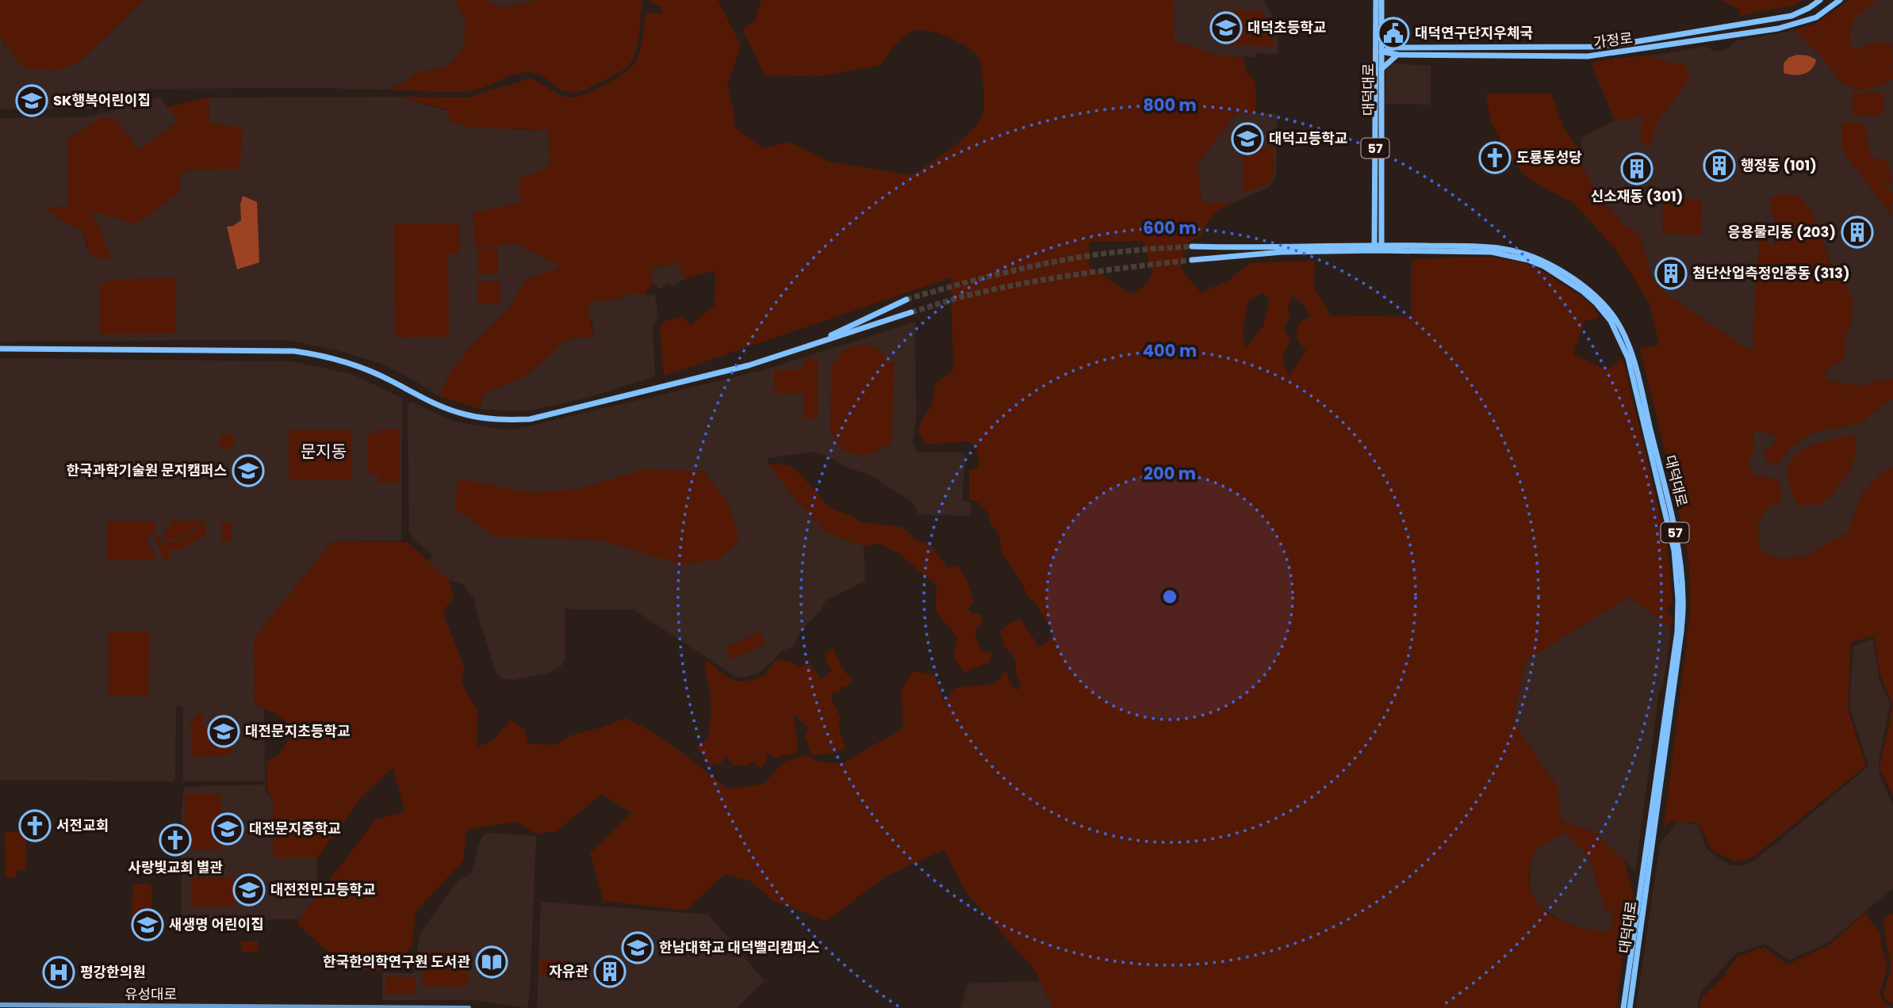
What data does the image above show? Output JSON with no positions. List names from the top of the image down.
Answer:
{
  "streets": {
    "main road": [
      "가정로",
      "대덕대로",
      "57",
      "유성대로"
    ]
  },
  "crossings": [
    ["가정로", "대덕대로"]
  ],
  "districts": ["문지동"],
  "places": {
    "school or university": [
      "대덕초등학교",
      "SK행복어린이집",
      "대덕고등학교",
      "한국과학기술원 문지캠퍼스",
      "대전문지초등학교",
      "대전문지중학교",
      "대전전민고등학교",
      "새생명 어린이집",
      "한남대학교 대덕밸리캠퍼스"
    ],
    "public building": ["대덕연구단지우체국"],
    "church": ["도룡동성당", "서전교회", "사랑빛교회 별관"],
    "building": [
      "행정동 (101)",
      "신소재동 (301)",
      "응용물리동 (203)",
      "첨단산업측정인증동 (313)",
      "자유관"
    ],
    "library": ["한국한의학연구원 도서관"],
    "hospital": ["평강한의원"]
  },
  "rings": [
    "800 m",
    "600 m",
    "400 m",
    "200 m"
  ]
}
